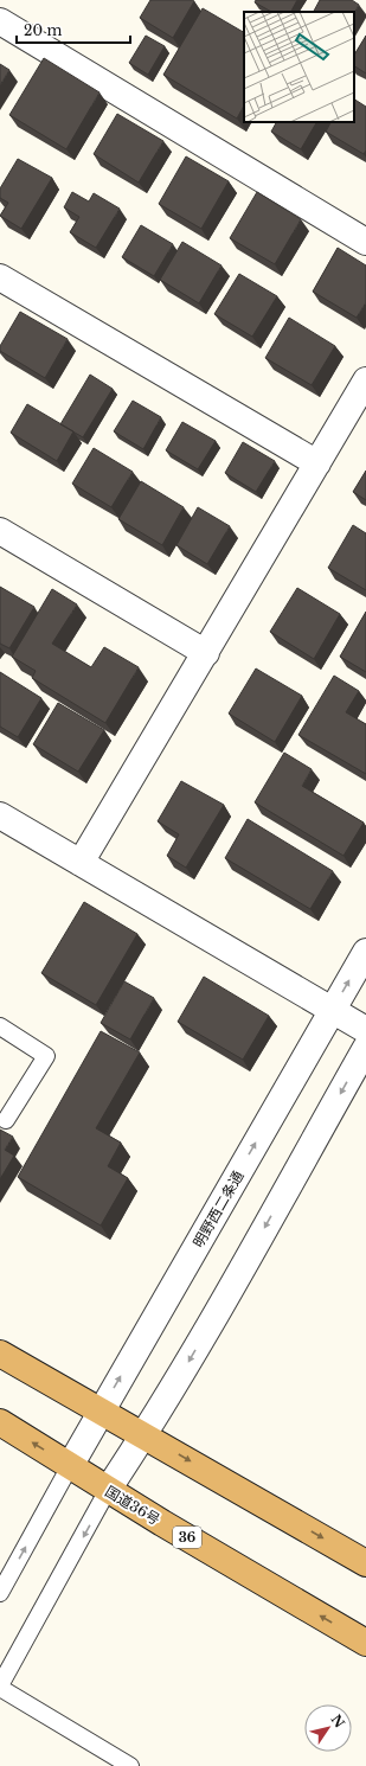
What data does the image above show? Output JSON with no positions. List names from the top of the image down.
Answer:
{
  "streets": {
    "highway": ["国道36号", "36"],
    "street": ["明野西二条通"]
  },
  "crossings": [
    ["明野西二条通", "国道36号"]
  ],
  "scale_bar": "20 m",
  "north": "top right"
}
